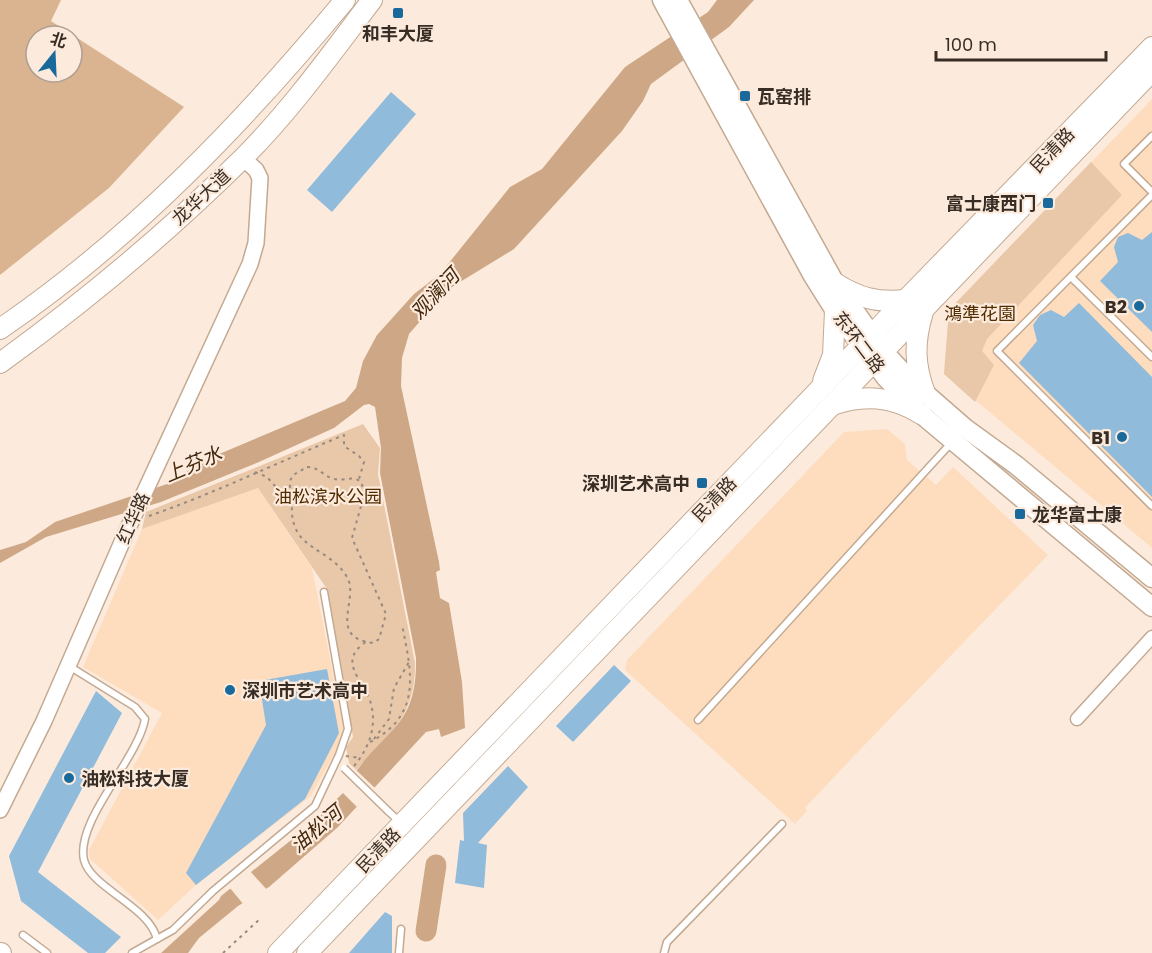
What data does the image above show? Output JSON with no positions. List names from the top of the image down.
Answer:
{
  "streets": {
    "main road": ["民清路", "龙华大道", "东环二路"],
    "street": ["红华路"]
  },
  "crossings": [
    ["民清路", "东环二路"],
    ["龙华大道", "红华路"]
  ],
  "water": ["观澜河", "上芬水", "油松河"],
  "parks": ["鴻準花園", "油松滨水公园"],
  "places": {
    "transit": [
      "和丰大厦",
      "瓦窑排",
      "富士康西门",
      "深圳艺术高中",
      "龙华富士康"
    ],
    "other": [
      "B2",
      "B1",
      "深圳市艺术高中",
      "油松科技大厦"
    ]
  },
  "scale_bar": "100 m",
  "north": "top"
}
